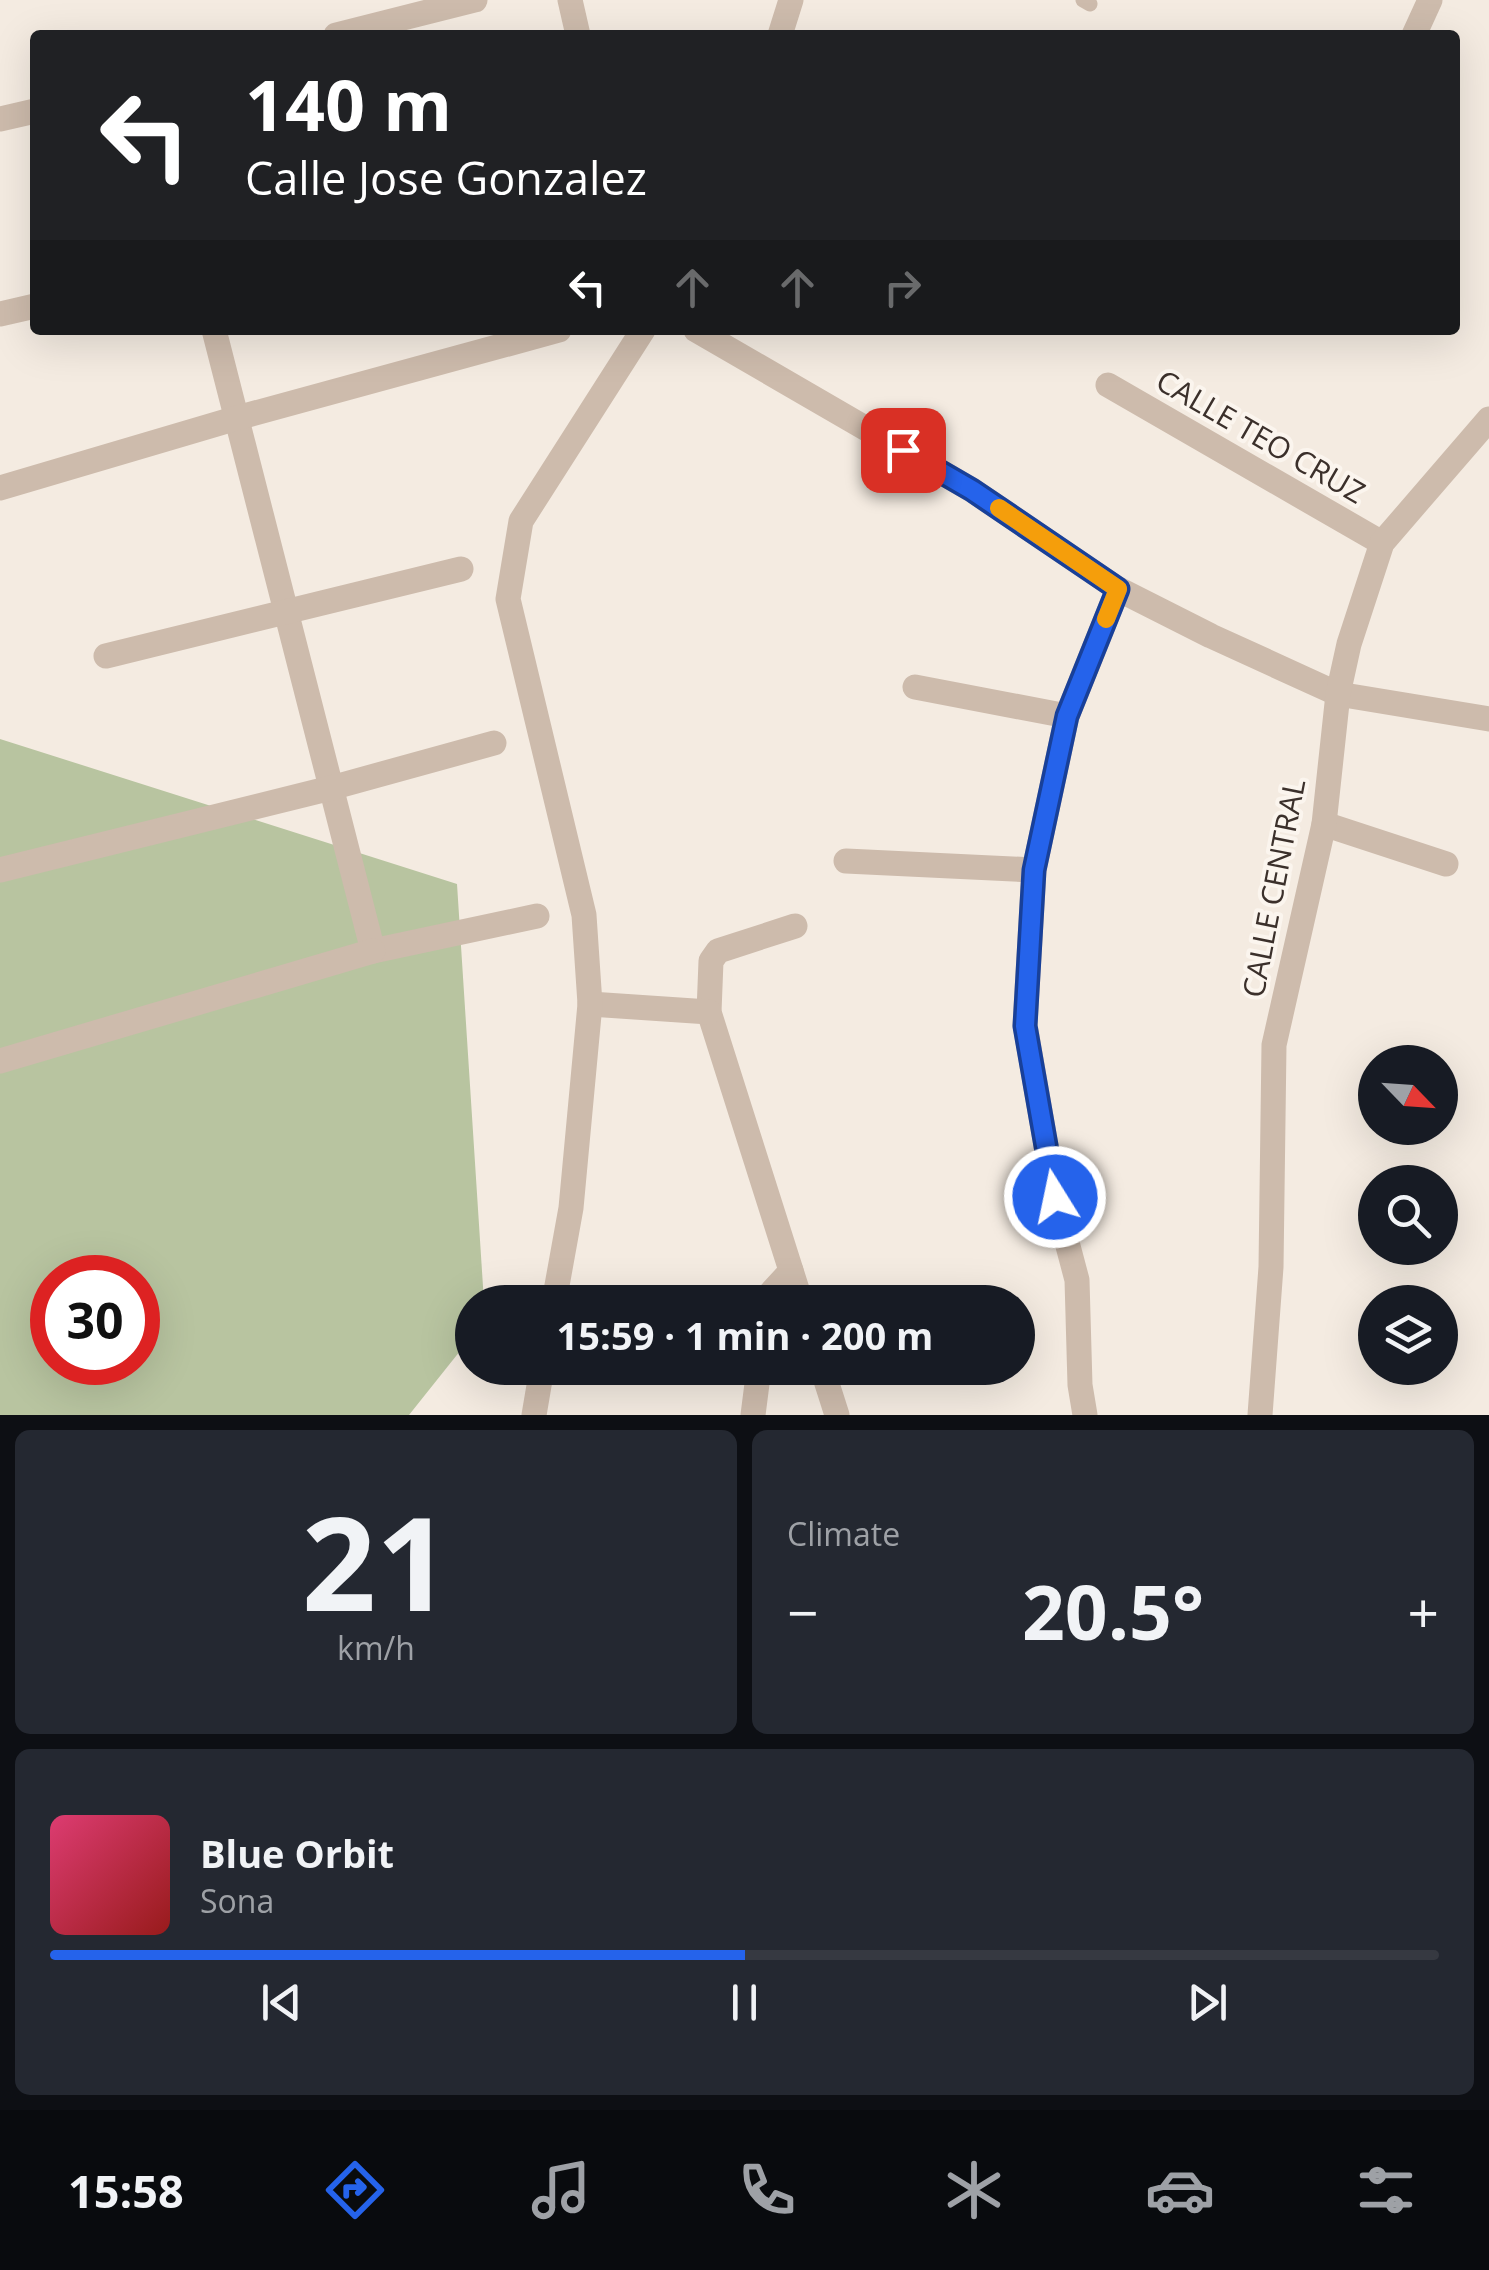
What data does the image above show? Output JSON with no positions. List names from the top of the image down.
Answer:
{
  "streets": {
    "street": ["CALLE TEO CRUZ", "CALLE CENTRAL"]
  },
  "crossings": [
    ["CALLE TEO CRUZ", "CALLE CENTRAL"]
  ],
  "north": "bottom right",
  "page": {
    "turn": ["140 m", "Calle Jose Gonzalez"],
    "limit": "30",
    "trip": "15:59 · 1 min · 200 m",
    "tile": [
      ["21", "km/h"],
      "Climate"
    ],
    "heat": ["−", "20.5°", "+"],
    "song": ["Blue Orbit", "Sona"],
    "tabs": "15:58"
  }
}
